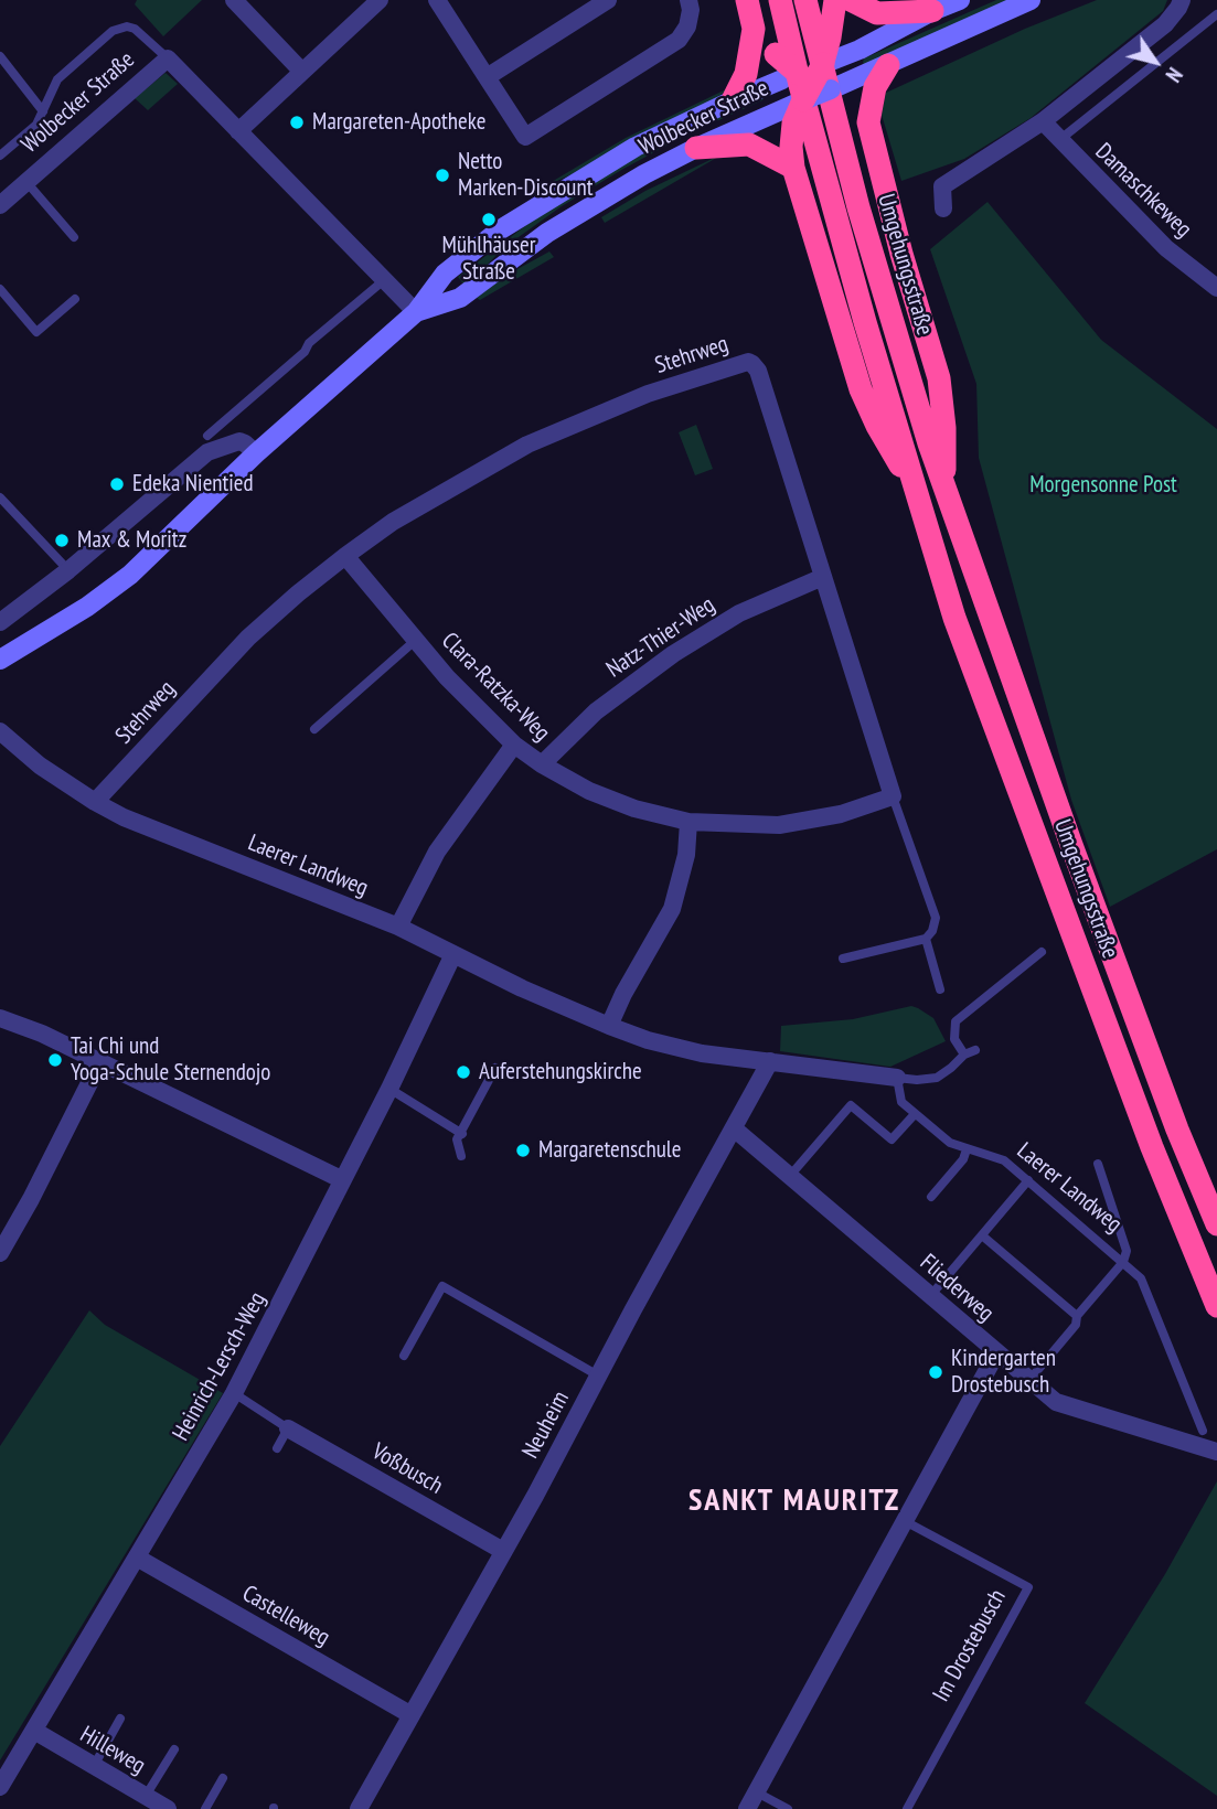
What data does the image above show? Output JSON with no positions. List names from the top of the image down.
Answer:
{
  "streets": {
    "highway": ["Umgehungsstraße"],
    "main road": ["Wolbecker Straße"],
    "street": [
      "Damaschkeweg",
      "Stehrweg",
      "Natz-Thier-Weg",
      "Clara-Ratzka-Weg",
      "Laerer Landweg",
      "Fliederweg",
      "Heinrich-Lersch-Weg",
      "Neuheim",
      "Voßbusch",
      "Castelleweg",
      "Hilleweg"
    ],
    "lane": ["Im Drostebusch"]
  },
  "crossings": [
    ["Stehrweg", "Natz-Thier-Weg"],
    ["Stehrweg", "Clara-Ratzka-Weg"],
    ["Stehrweg", "Laerer Landweg"],
    ["Natz-Thier-Weg", "Clara-Ratzka-Weg"],
    ["Laerer Landweg", "Heinrich-Lersch-Weg"],
    ["Laerer Landweg", "Neuheim"],
    ["Fliederweg", "Neuheim"],
    ["Heinrich-Lersch-Weg", "Castelleweg"],
    ["Heinrich-Lersch-Weg", "Hilleweg"],
    ["Neuheim", "Voßbusch"],
    ["Neuheim", "Castelleweg"]
  ],
  "districts": ["SANKT MAURITZ"],
  "parks": ["Morgensonne Post"],
  "places": [
    "Margareten-Apotheke",
    "Netto Marken-Discount",
    "Mühlhäuser Straße",
    "Edeka Nientied",
    "Max & Moritz",
    "Tai Chi und Yoga-Schule Sternendojo",
    "Auferstehungskirche",
    "Margaretenschule",
    "Kindergarten Drostebusch"
  ],
  "north": "bottom right"
}
